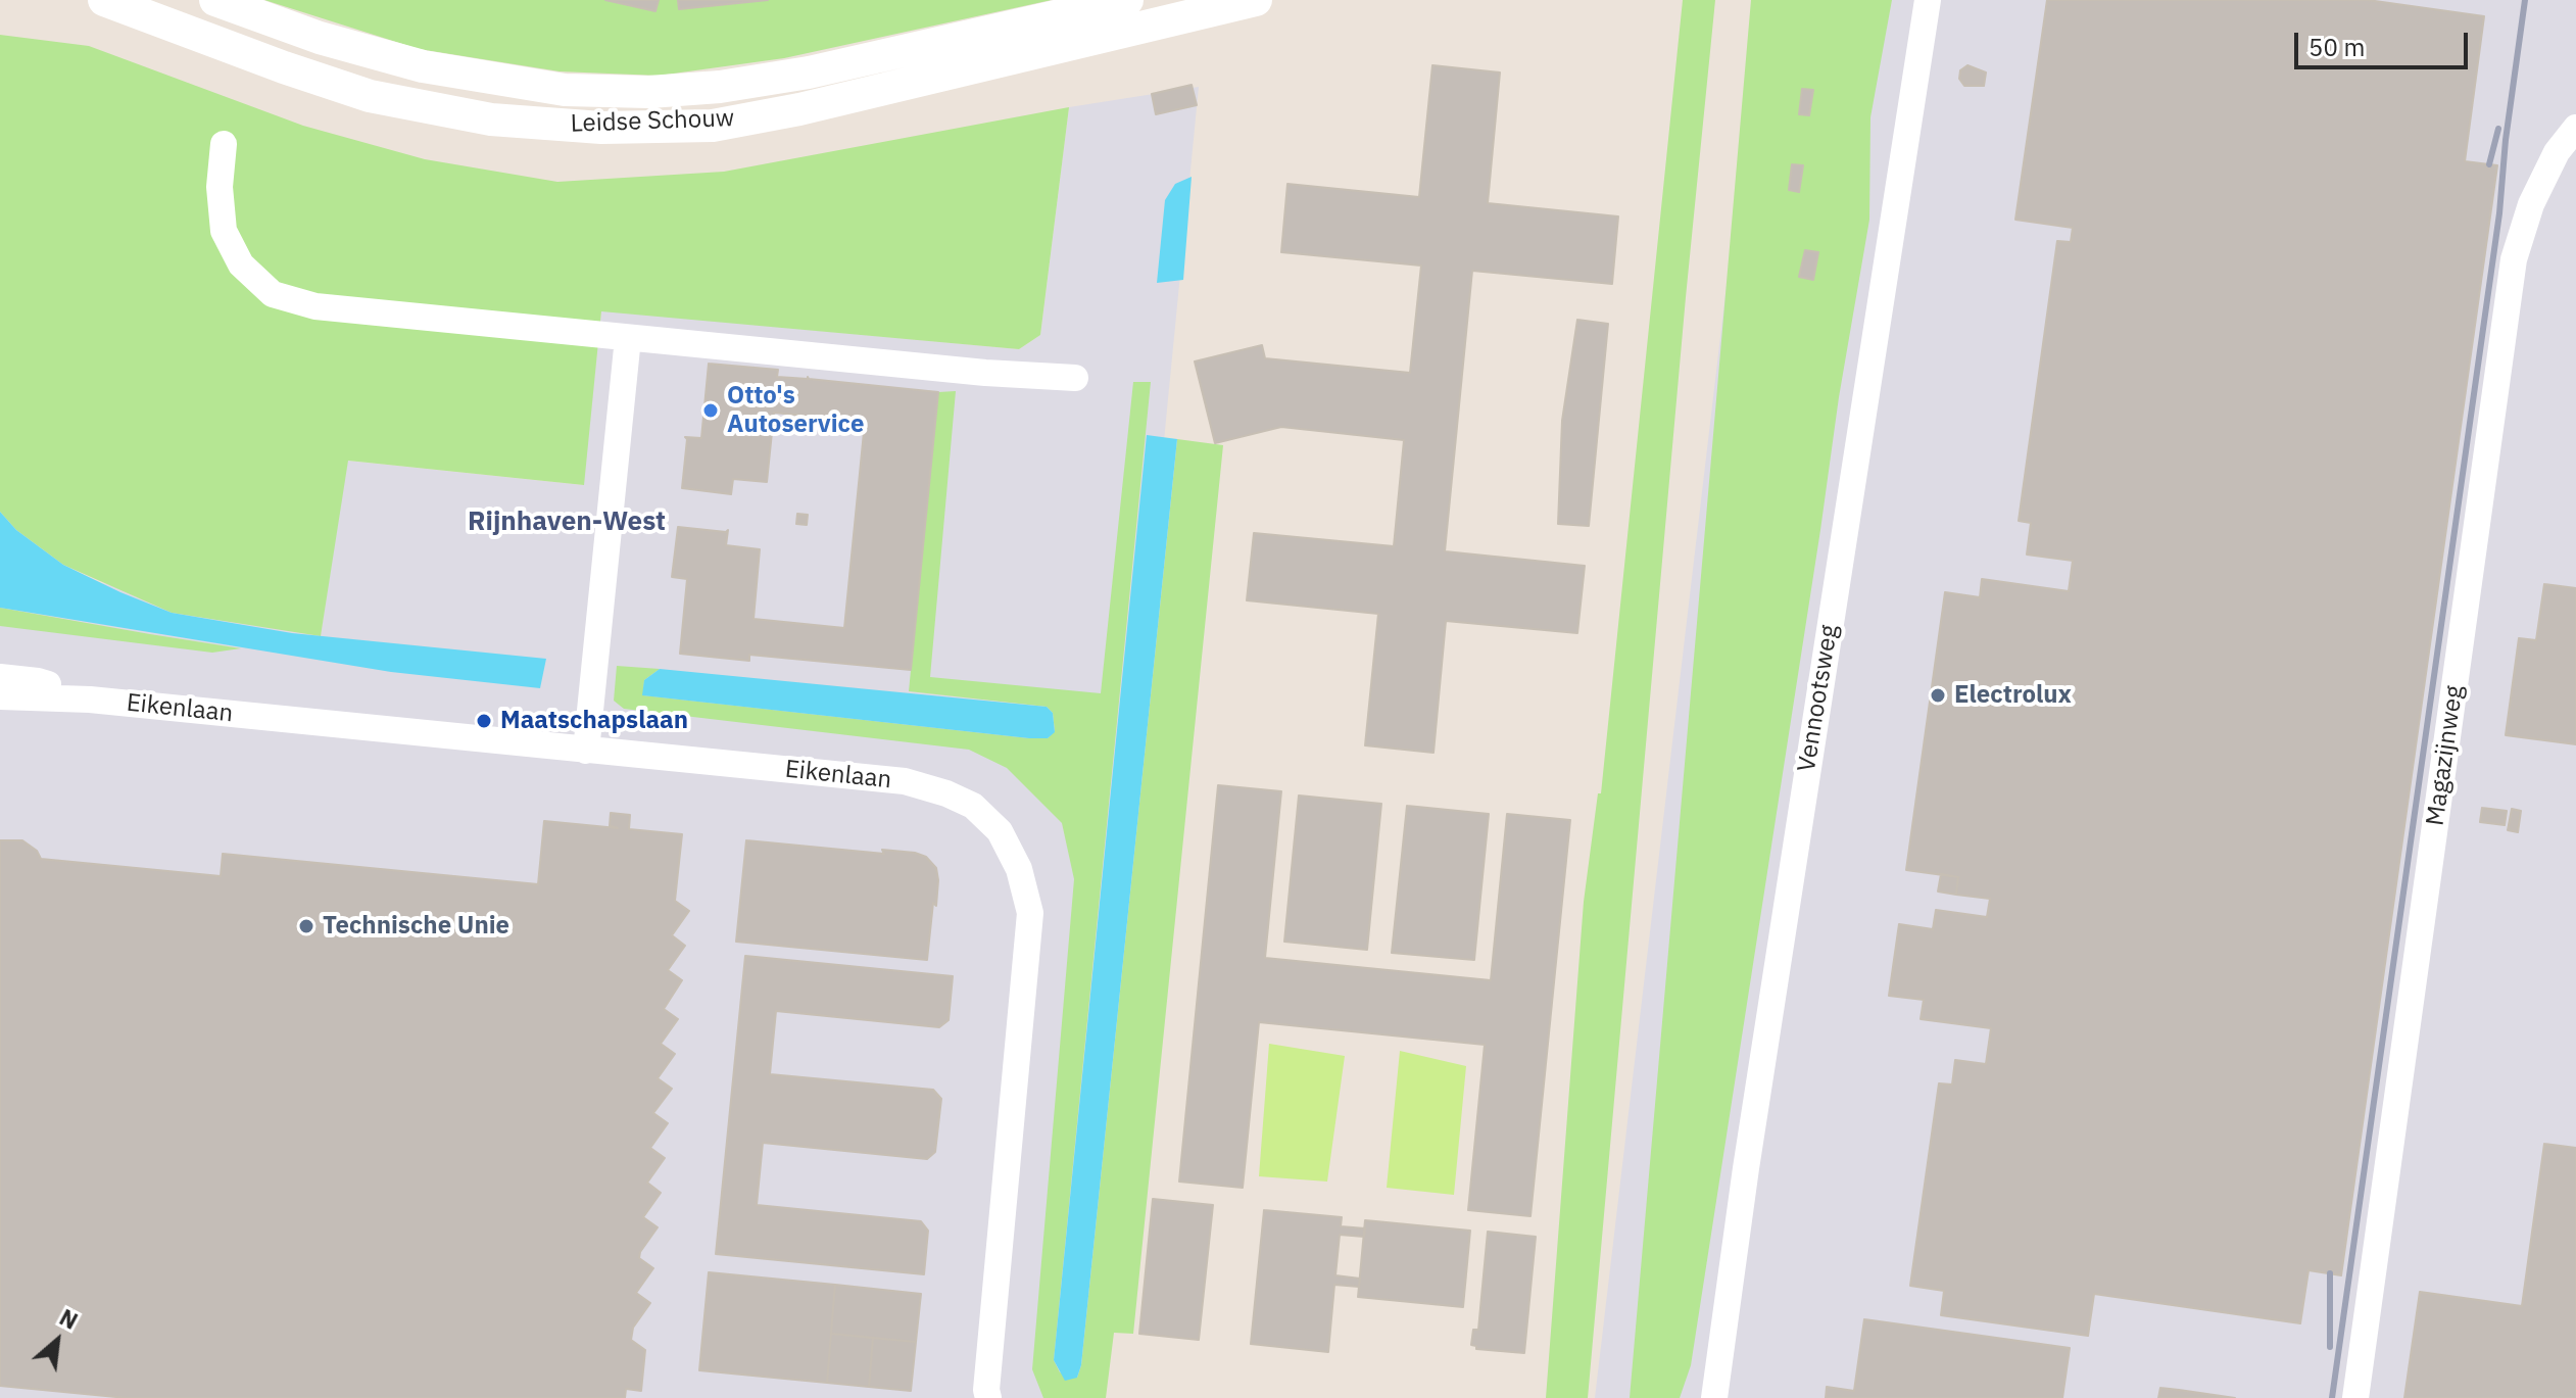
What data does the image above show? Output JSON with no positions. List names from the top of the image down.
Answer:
{
  "streets": {
    "street": [
      "Leidse Schouw",
      "Vennootsweg",
      "Eikenlaan",
      "Magazijnweg"
    ]
  },
  "districts": ["Rijnhaven-West"],
  "places": [
    "Otto's Autoservice",
    "Electrolux",
    "Maatschapslaan",
    "Technische Unie"
  ],
  "scale_bar": "50 m",
  "north": "top right"
}
